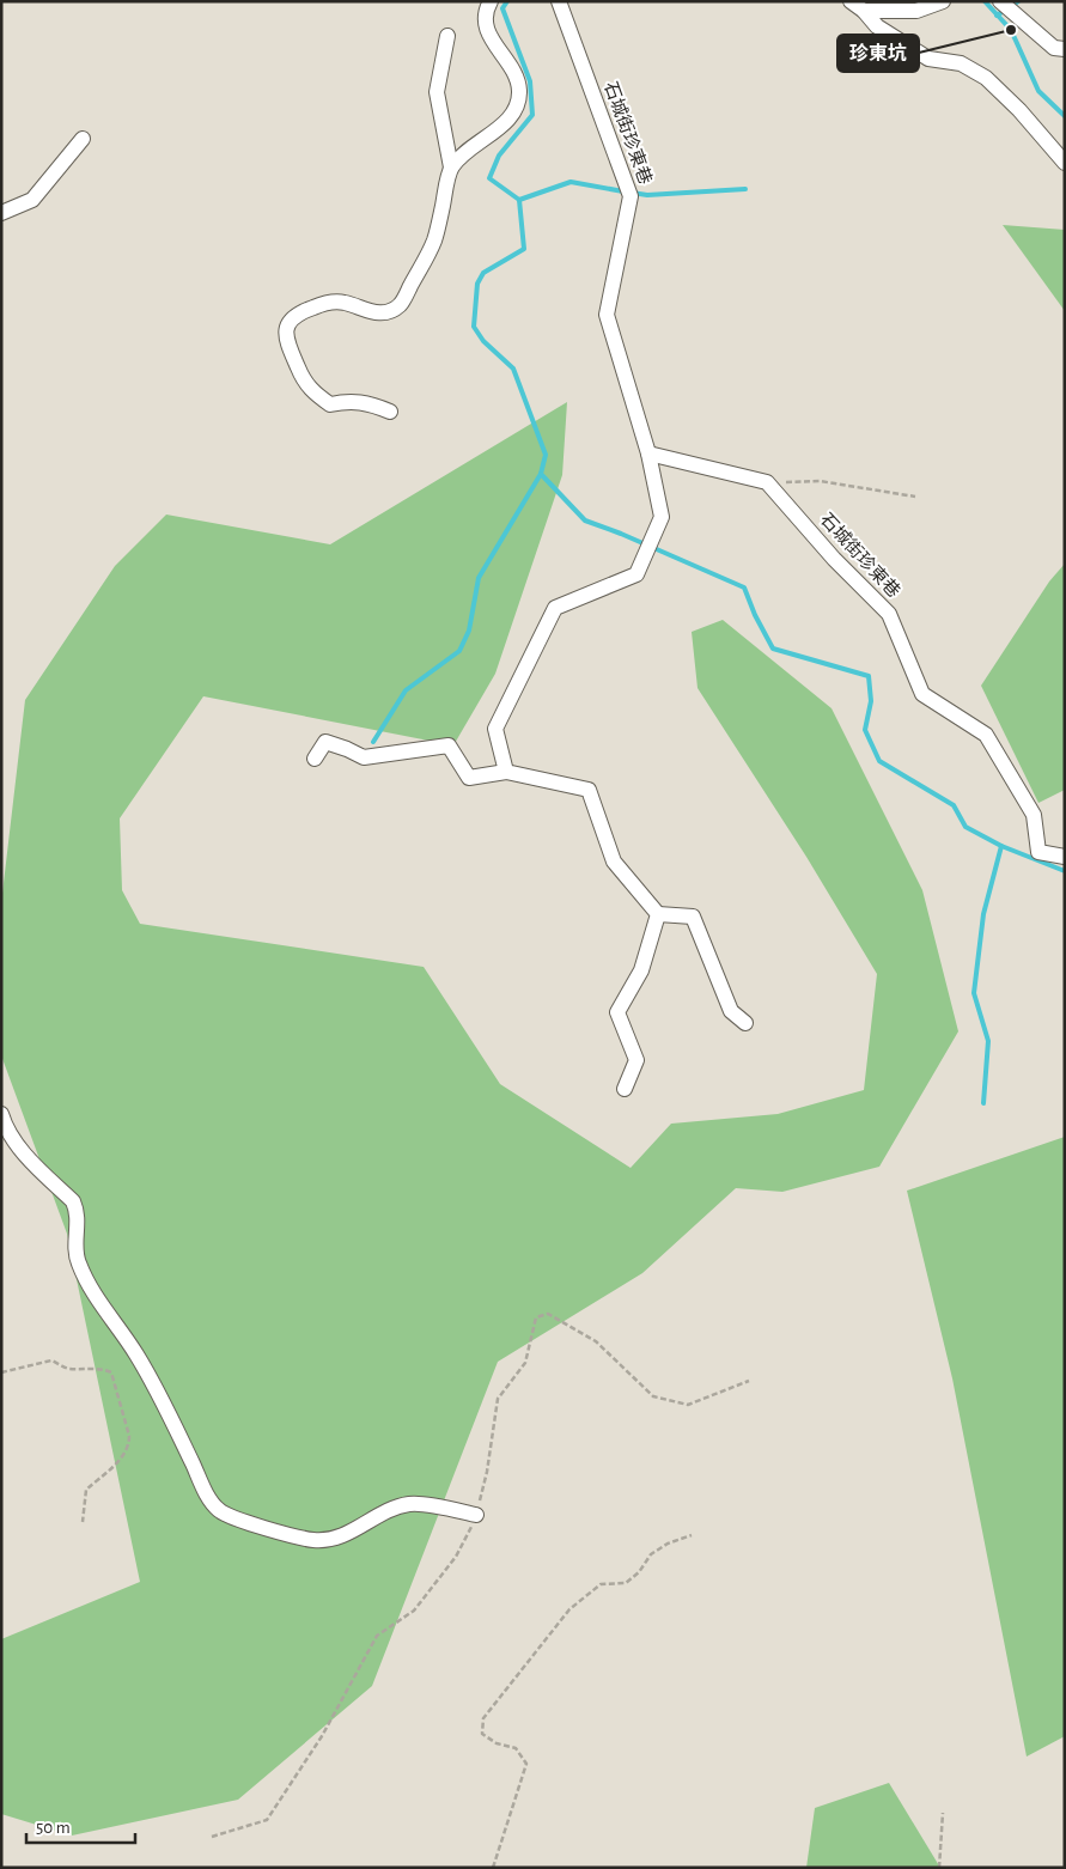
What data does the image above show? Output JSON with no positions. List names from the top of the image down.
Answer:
{
  "streets": {
    "street": ["石城街珍東巷"]
  },
  "places": ["珍東坑"],
  "scale_bar": "50 m"
}
